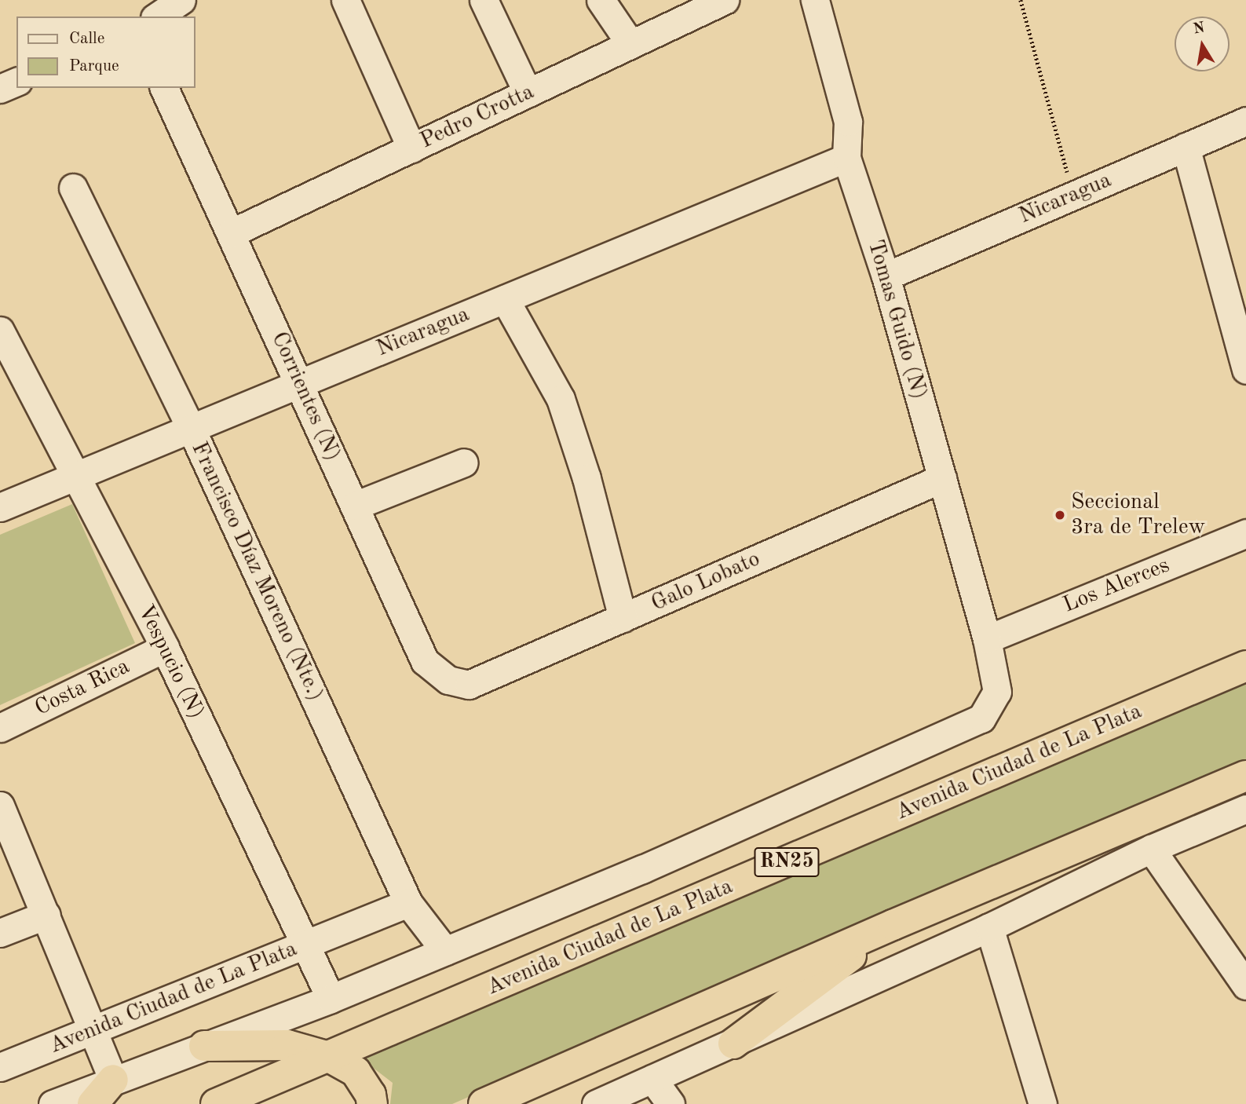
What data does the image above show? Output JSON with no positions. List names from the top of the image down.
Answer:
{
  "streets": {
    "highway": ["Avenida Ciudad de La Plata", "RN25"],
    "street": [
      "Pedro Crotta",
      "Nicaragua",
      "Tomas Guido (N)",
      "Corrientes (N)",
      "Francisco Díaz Moreno (Nte.)",
      "Galo Lobato",
      "Los Alerces",
      "Vespucio (N)",
      "Costa Rica"
    ]
  },
  "crossings": [
    ["Pedro Crotta", "Corrientes (N)"],
    ["Nicaragua", "Tomas Guido (N)"],
    ["Nicaragua", "Corrientes (N)"],
    ["Nicaragua", "Francisco Díaz Moreno (Nte.)"],
    ["Nicaragua", "Vespucio (N)"],
    ["Tomas Guido (N)", "Galo Lobato"],
    ["Tomas Guido (N)", "Los Alerces"],
    ["Corrientes (N)", "Galo Lobato"],
    ["Francisco Díaz Moreno (Nte.)", "Avenida Ciudad de La Plata"],
    ["Vespucio (N)", "Costa Rica"],
    ["Vespucio (N)", "Avenida Ciudad de La Plata"]
  ],
  "places": ["Seccional 3ra de Trelew"],
  "legend": ["Calle", "Parque"],
  "north": "top"
}
